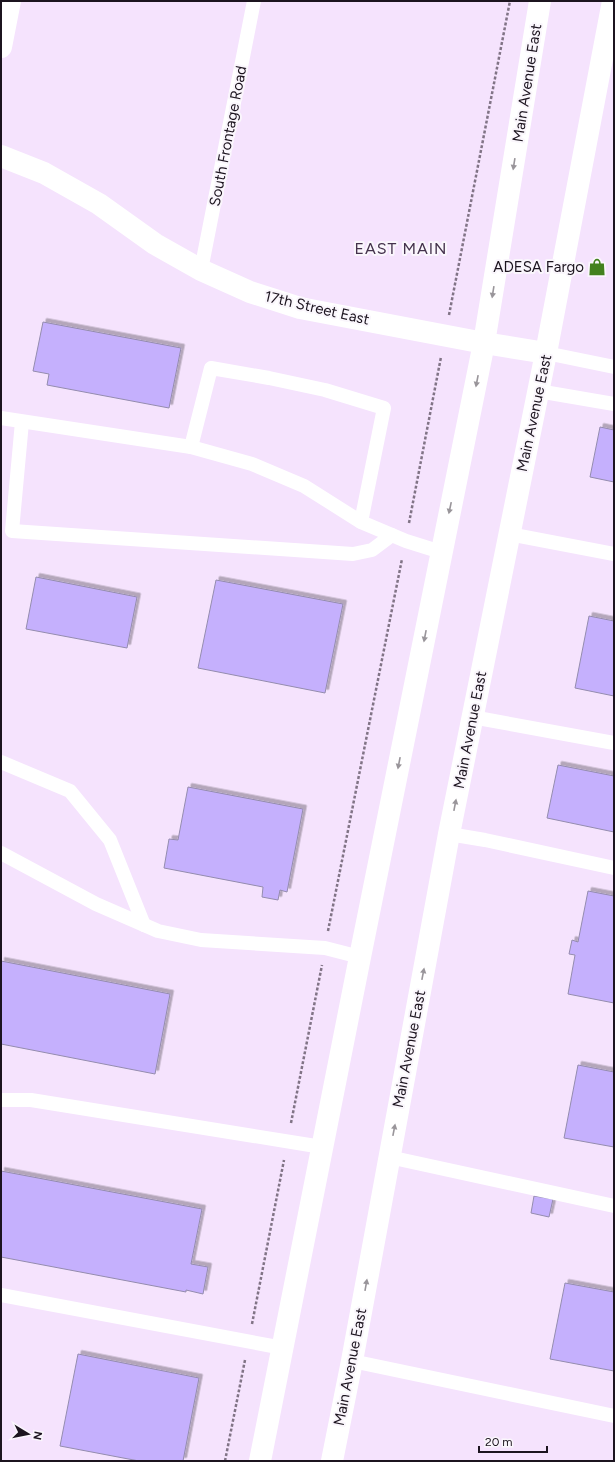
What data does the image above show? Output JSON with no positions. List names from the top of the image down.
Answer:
{
  "streets": {
    "main road": ["Main Avenue East", "17th Street East"],
    "lane": ["South Frontage Road"]
  },
  "crossings": [
    ["Main Avenue East", "17th Street East"],
    ["South Frontage Road", "17th Street East"]
  ],
  "districts": ["EAST MAIN"],
  "places": {
    "shop": ["ADESA Fargo"]
  },
  "scale_bar": "20 m",
  "north": "right"
}
